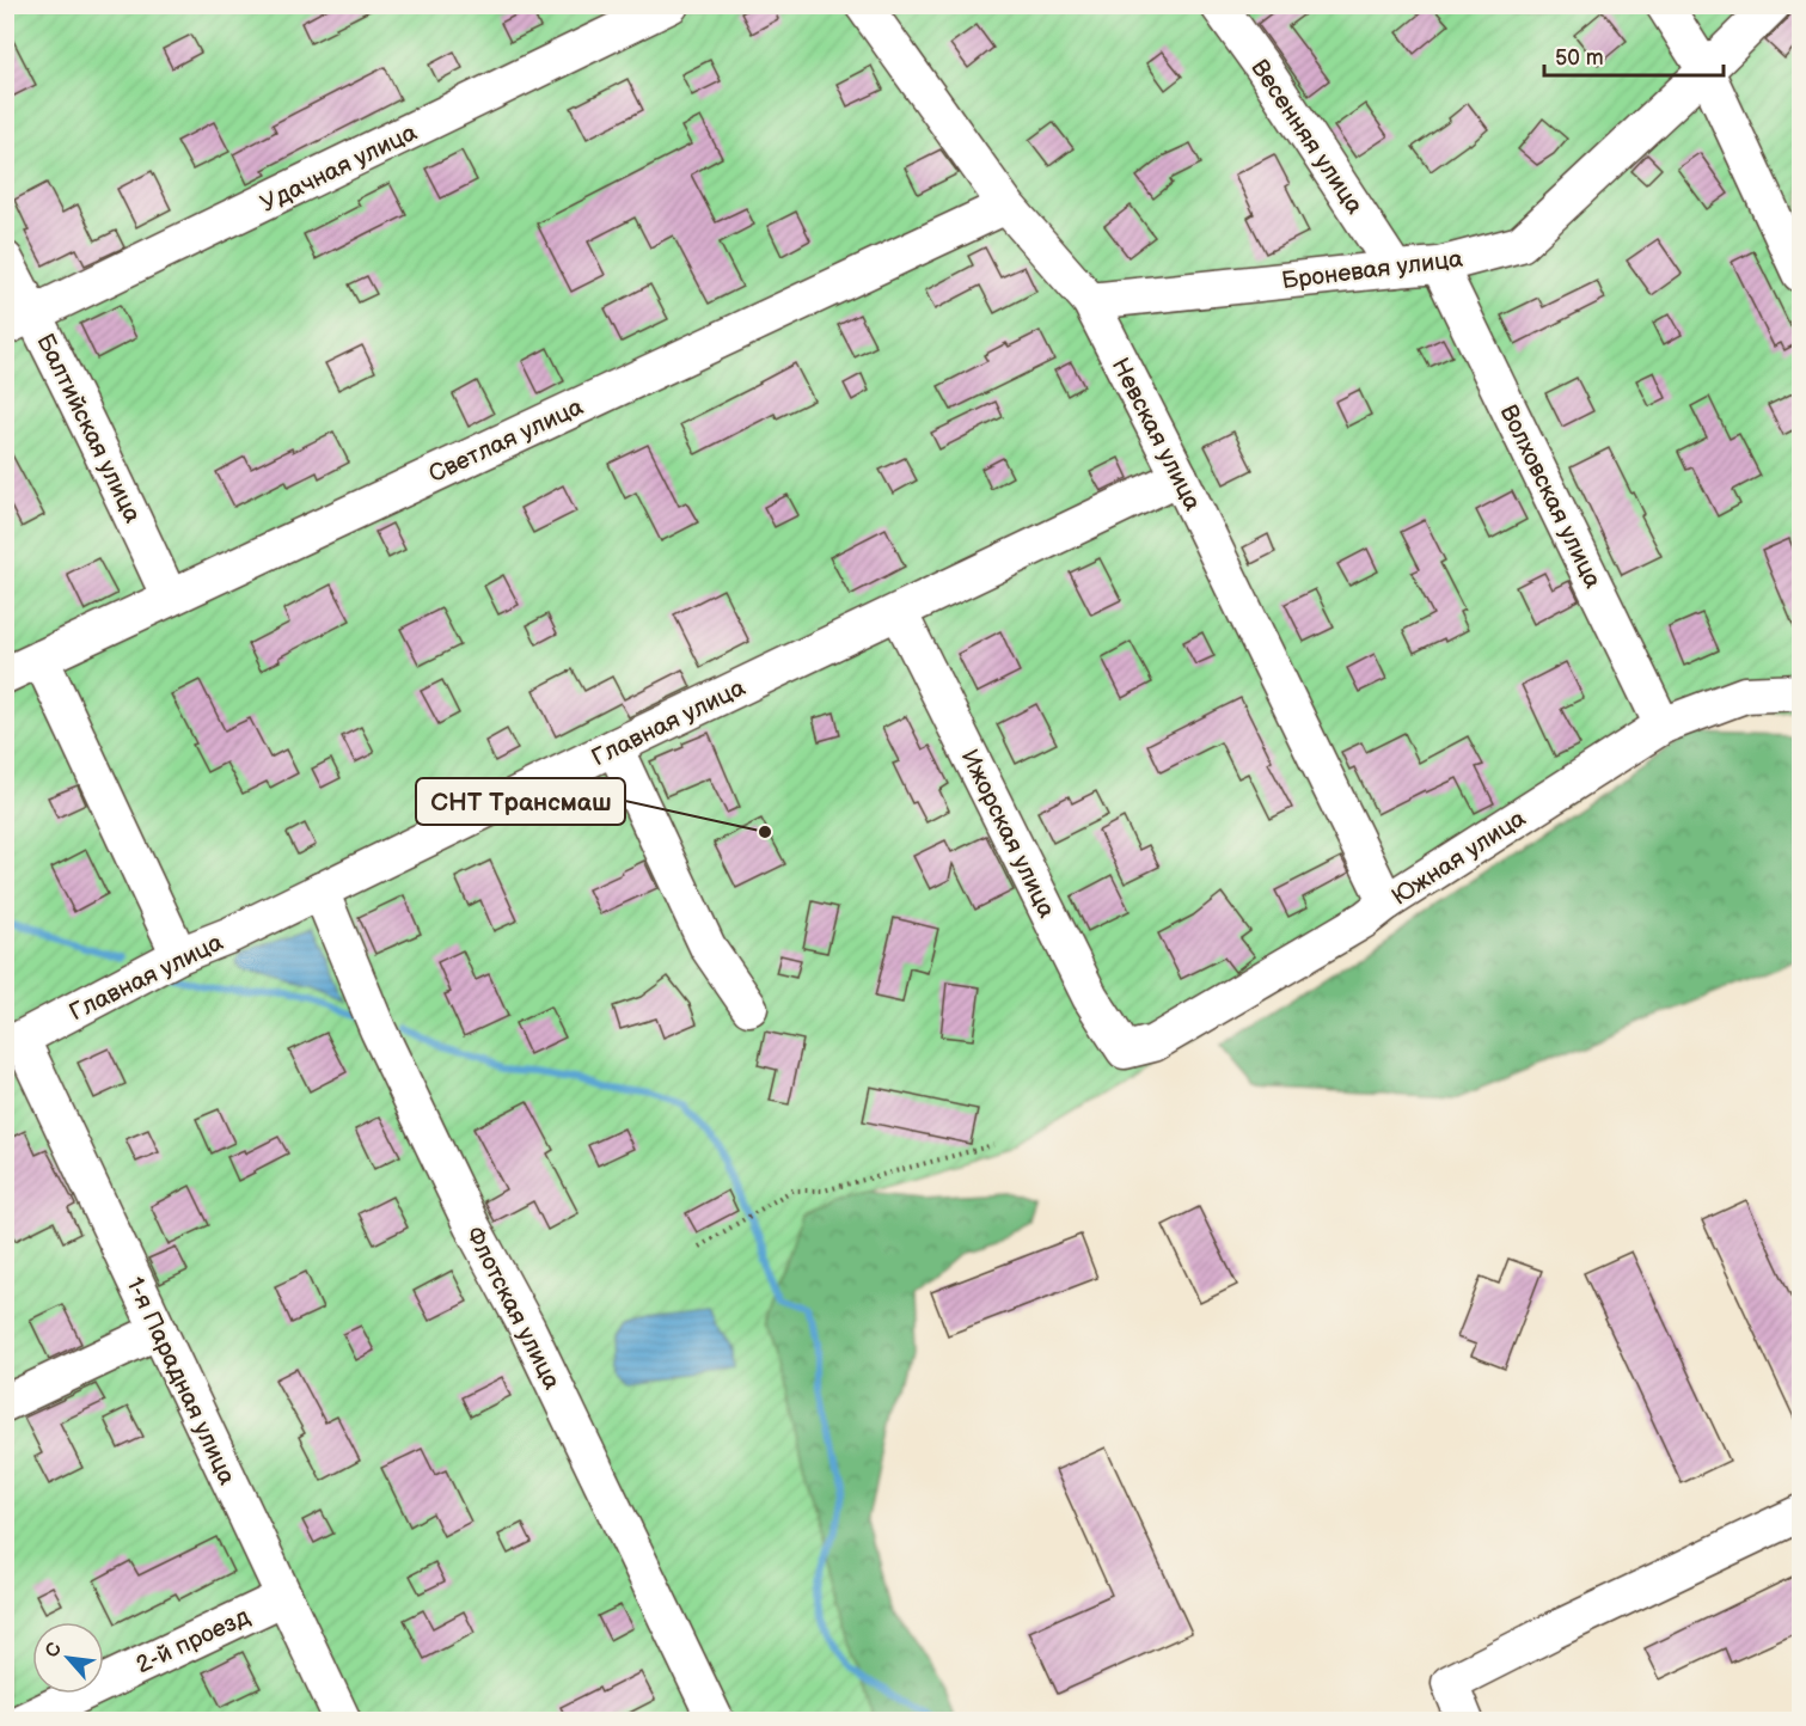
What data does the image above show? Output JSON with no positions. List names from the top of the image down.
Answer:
{
  "streets": {
    "street": [
      "Весенняя улица",
      "Удачная улица",
      "Броневая улица",
      "Балтийская улица",
      "Невская улица",
      "Светлая улица",
      "Волховская улица",
      "Главная улица",
      "Ижорская улица",
      "Южная улица",
      "Флотская улица",
      "1-я Парадная улица",
      "2-й проезд"
    ]
  },
  "crossings": [
    ["Весенняя улица", "Броневая улица"],
    ["Удачная улица", "Балтийская улица"],
    ["Броневая улица", "Невская улица"],
    ["Броневая улица", "Волховская улица"],
    ["Балтийская улица", "Светлая улица"],
    ["Невская улица", "Светлая улица"],
    ["Невская улица", "Главная улица"],
    ["Невская улица", "Южная улица"],
    ["Волховская улица", "Южная улица"],
    ["Главная улица", "Ижорская улица"],
    ["Главная улица", "Флотская улица"],
    ["Главная улица", "1-я Парадная улица"],
    ["Ижорская улица", "Южная улица"],
    ["1-я Парадная улица", "2-й проезд"]
  ],
  "places": ["СНТ Трансмаш"],
  "scale_bar": "50 m",
  "north": "top left"
}
